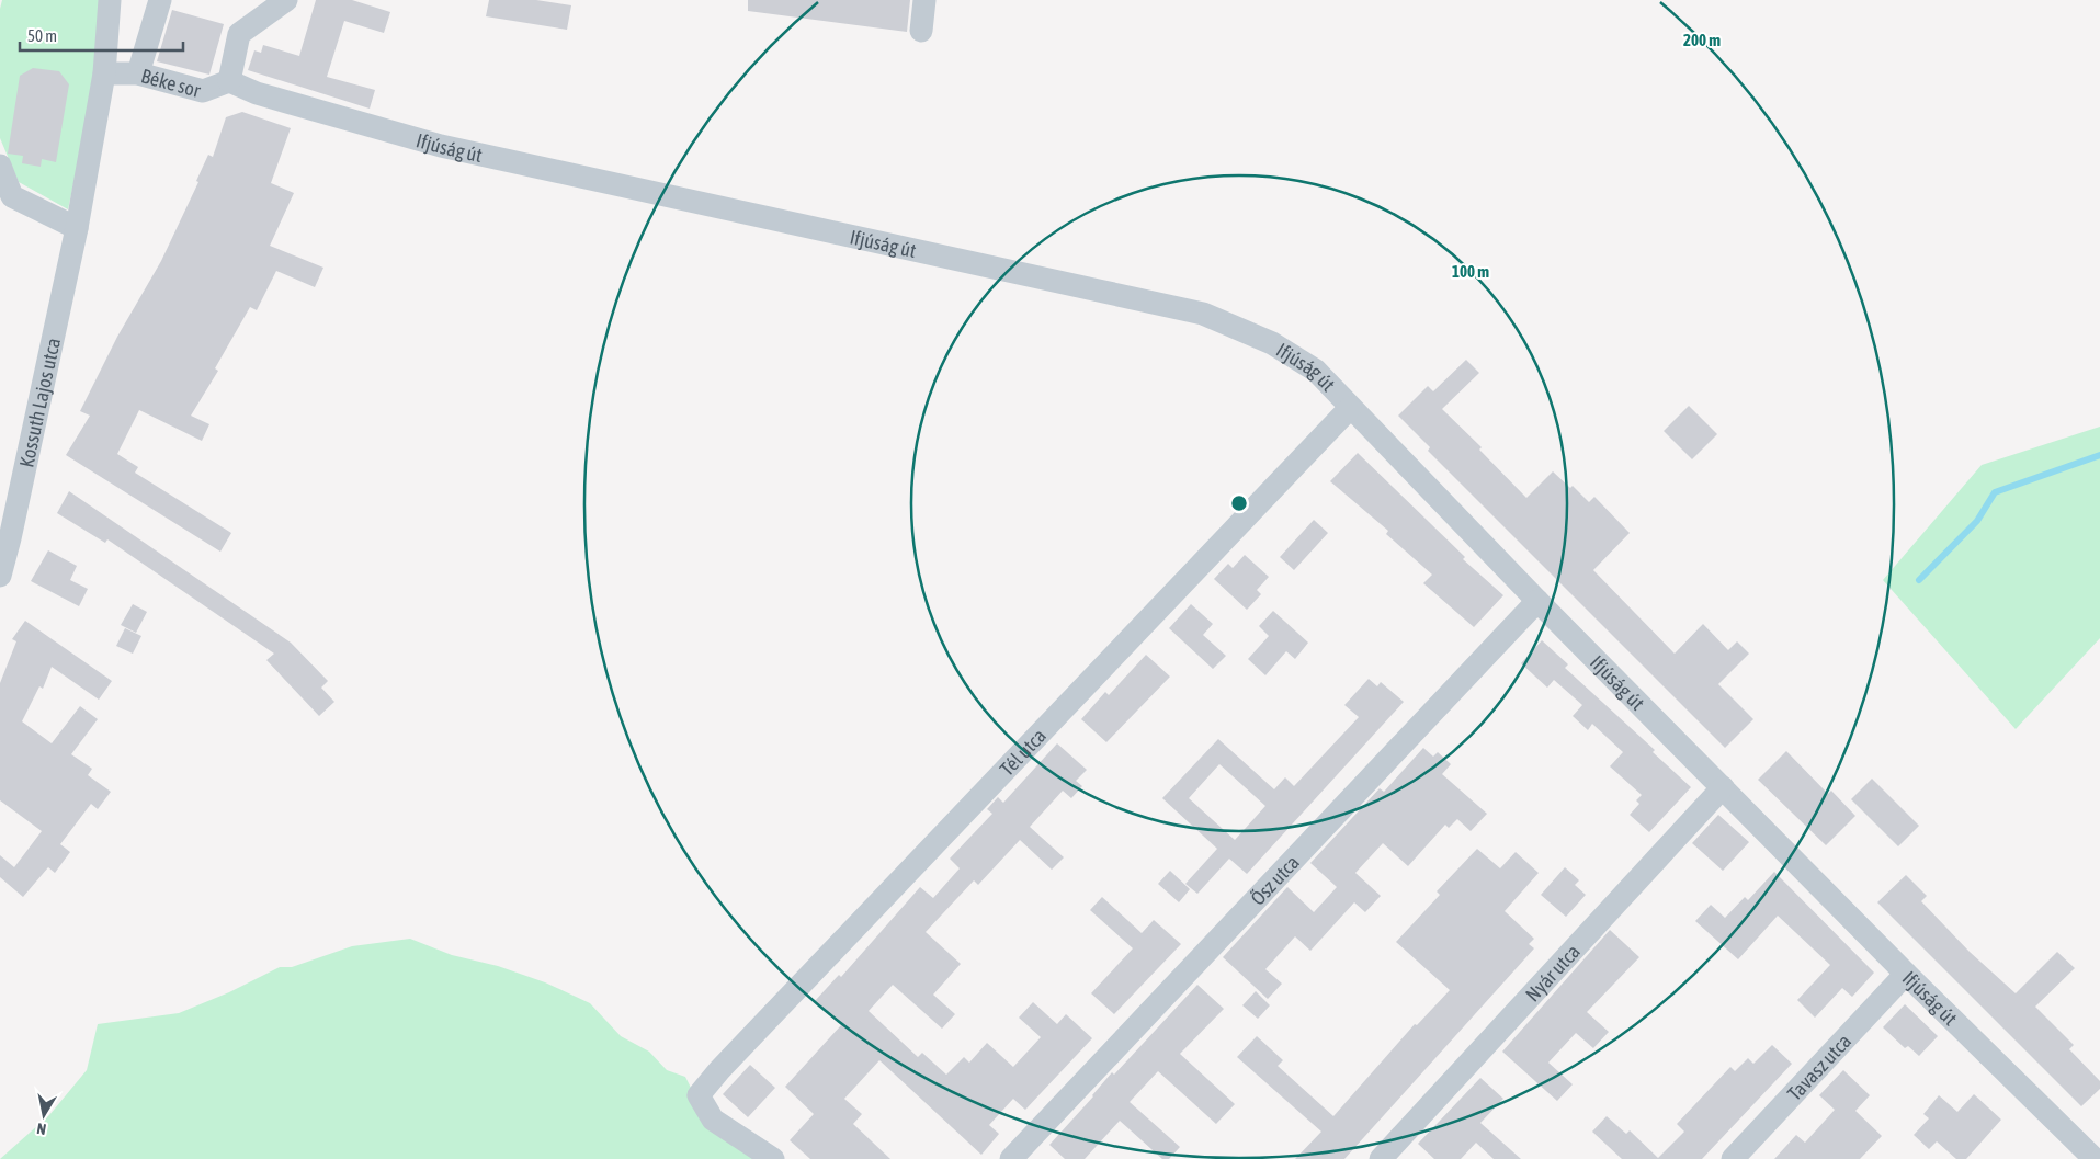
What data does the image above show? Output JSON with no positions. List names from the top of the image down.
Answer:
{
  "streets": {
    "street": [
      "Béke sor",
      "Ifjúság út",
      "Kossuth Lajos utca",
      "Tél utca",
      "Ősz utca",
      "Nyár utca",
      "Tavasz utca"
    ]
  },
  "crossings": [
    ["Béke sor", "Ifjúság út"],
    ["Béke sor", "Kossuth Lajos utca"],
    ["Ifjúság út", "Tél utca"],
    ["Ifjúság út", "Ősz utca"],
    ["Ifjúság út", "Nyár utca"],
    ["Ifjúság út", "Tavasz utca"]
  ],
  "scale_bar": "50 m",
  "north": "bottom",
  "rings": ["200 m", "100 m"]
}
